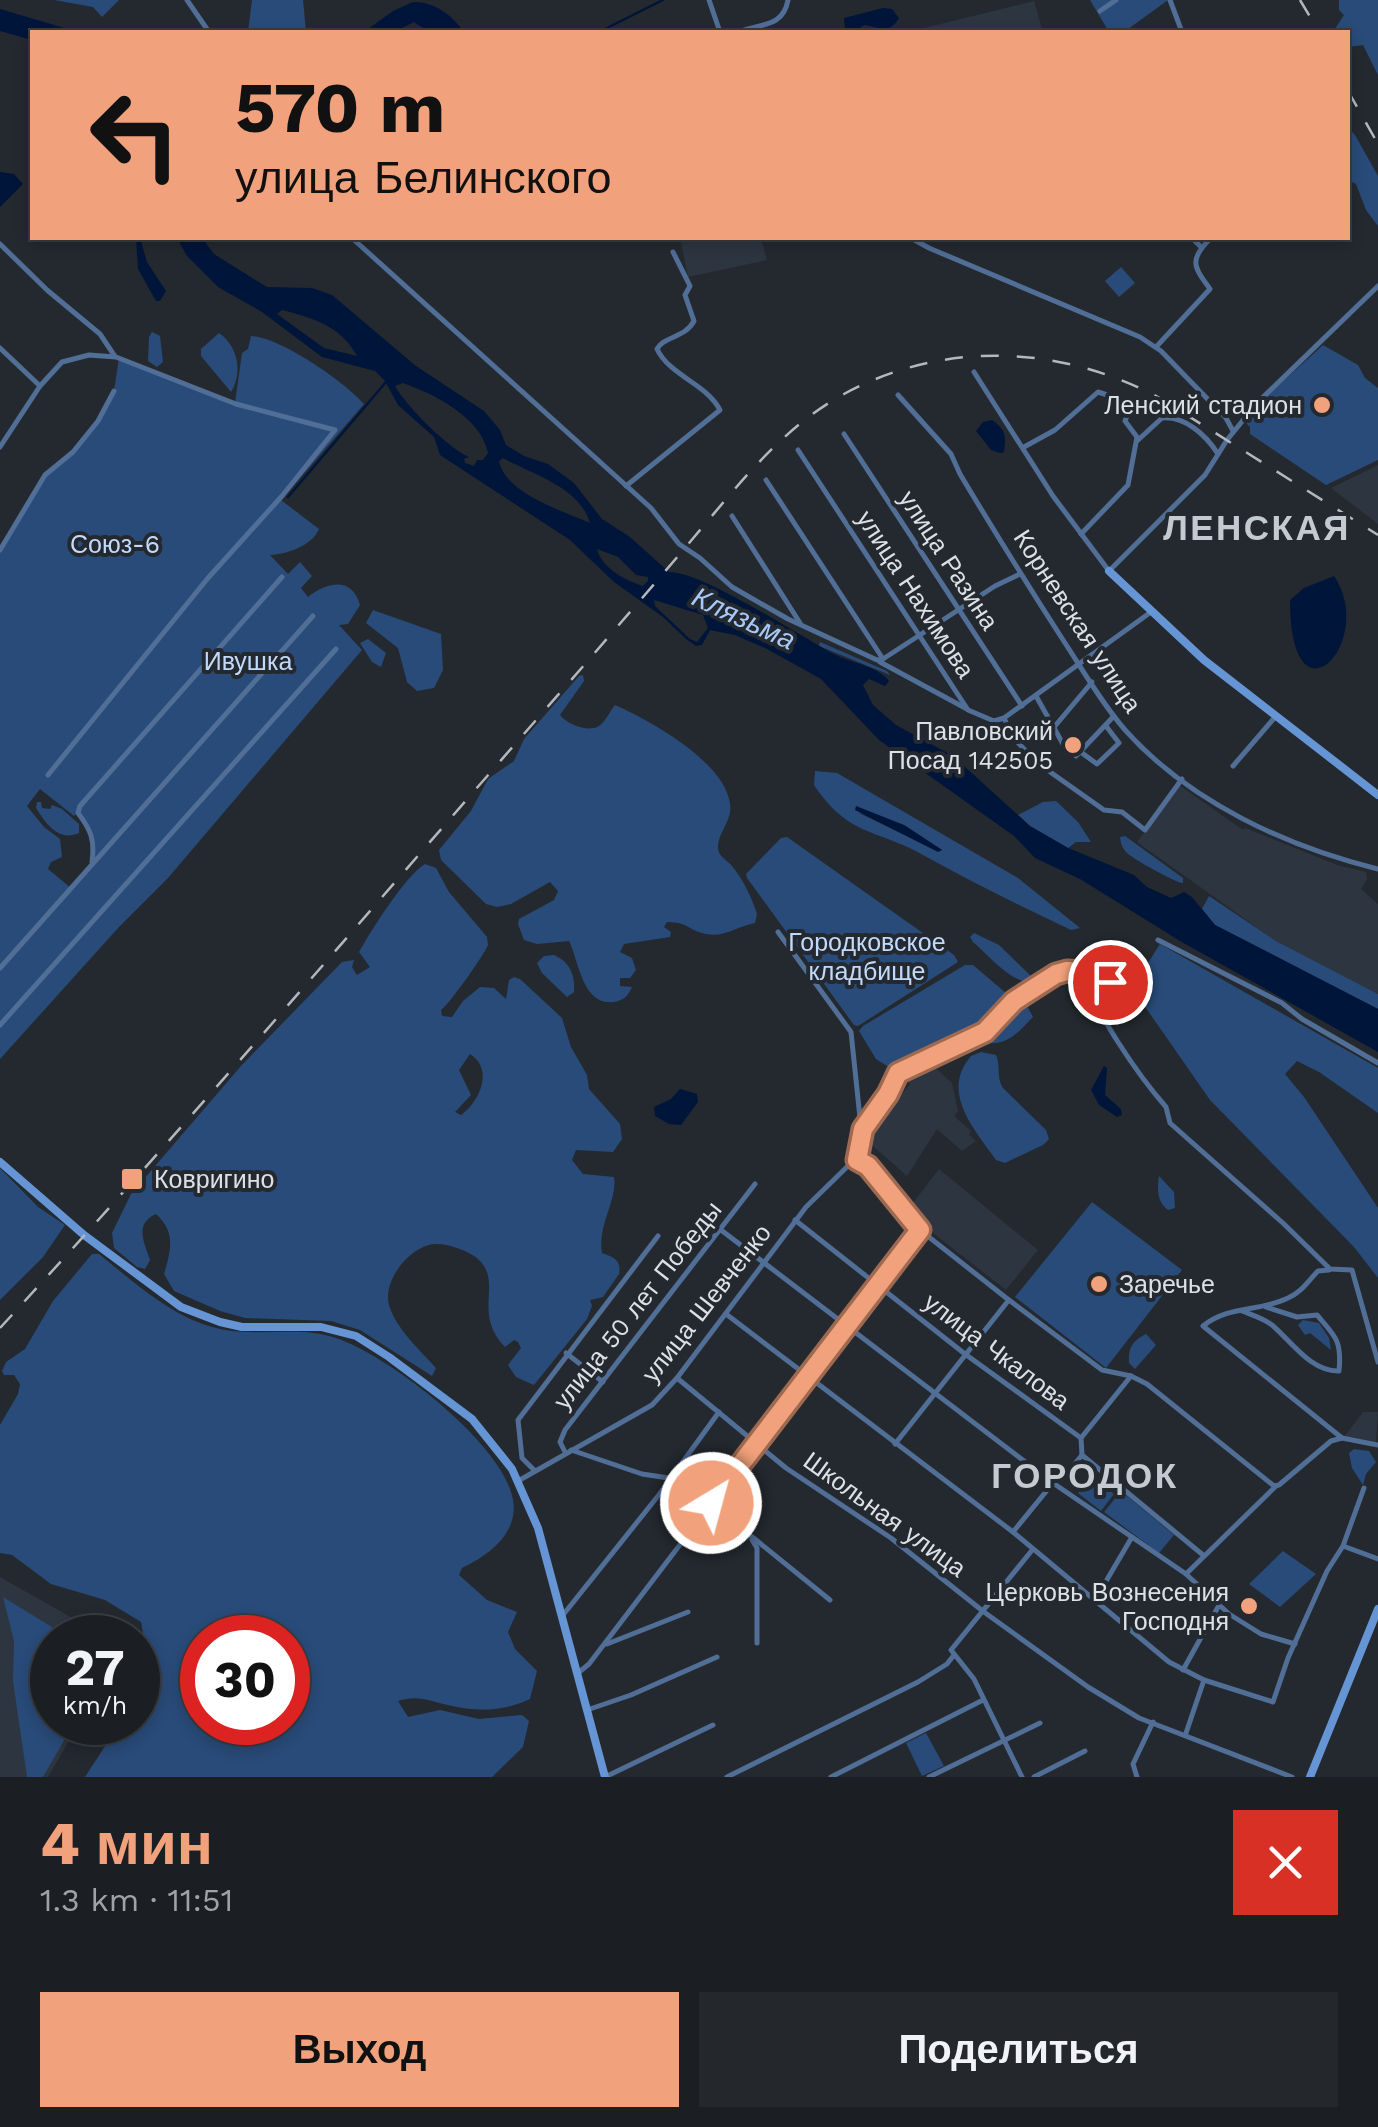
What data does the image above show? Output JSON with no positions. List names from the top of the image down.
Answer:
{
  "streets": {
    "street": [
      "улица Разина",
      "улица Нахимова",
      "Корневская улица",
      "улица Шевченко",
      "улица 50 лет Победы",
      "улица Чкалова",
      "Школьная улица"
    ]
  },
  "crossings": [
    ["улица Шевченко", "улица 50 лет Победы"],
    ["улица Шевченко", "улица Чкалова"],
    ["улица Шевченко", "Школьная улица"]
  ],
  "districts": ["ЛЕНСКАЯ", "ГОРОДОК"],
  "water": ["Клязьма"],
  "parks": ["Союз-6", "Ивушка", "Городковское кладбище"],
  "places": {
    "other": [
      "Ленский стадион",
      "Павловский Посад 142505",
      "Заречье",
      "Церковь Вознесения Господня"
    ],
    "transit": ["Ковригино"]
  },
  "page": {
    "turn": ["570 m", "улица Белинского"],
    "speed": "27 km/h",
    "limit": "30",
    "heading": ["4 мин", "1.3 km · 11:51"],
    "buttons": ["Выход", "Поделиться"]
  }
}
